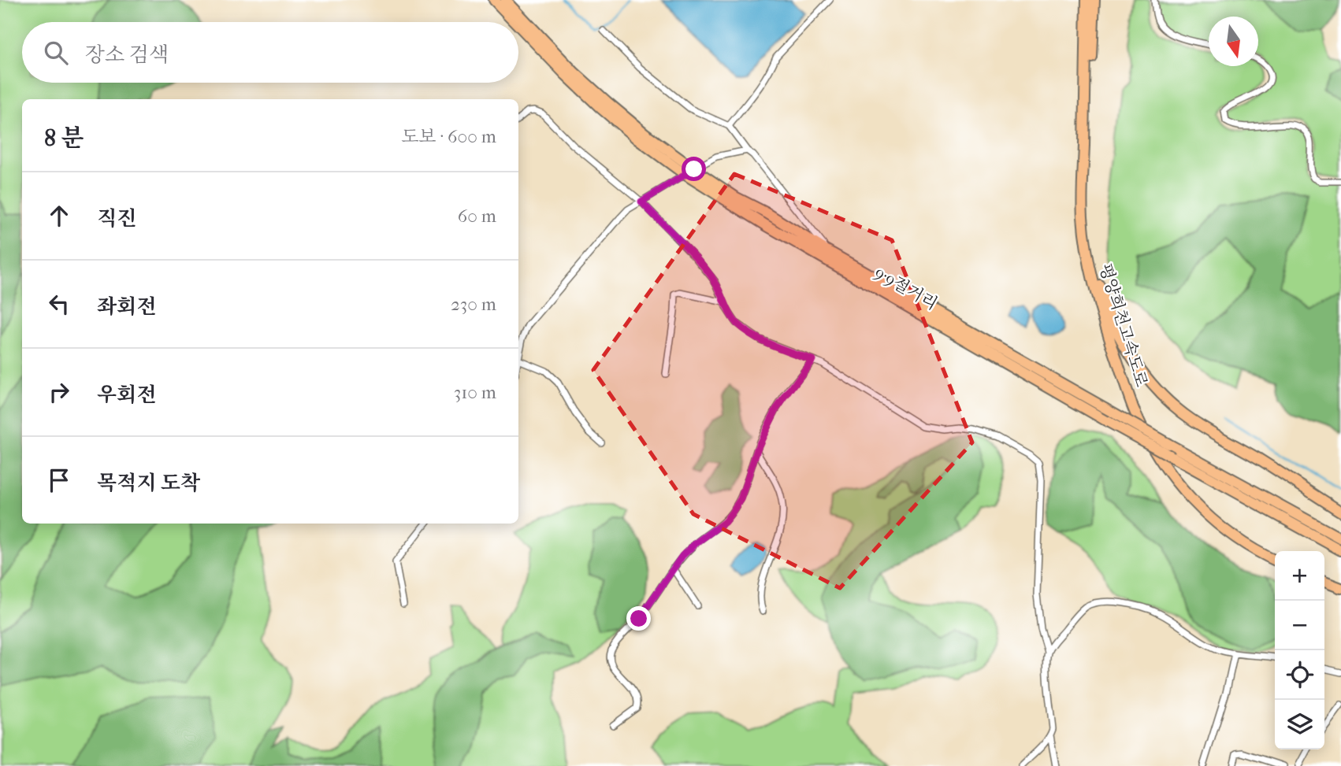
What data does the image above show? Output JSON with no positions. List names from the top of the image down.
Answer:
{
  "streets": {
    "highway": ["9·9절거리", "평양희천고속도로"]
  },
  "north": "bottom",
  "page": {
    "search": "장소 검색",
    "heading": ["8 분", "도보 · 600 m"],
    "list": [
      ["직진", "60 m"],
      ["좌회전", "230 m"],
      ["우회전", "310 m"],
      "목적지 도착"
    ],
    "map_buttons": ["+", "−"]
  }
}
